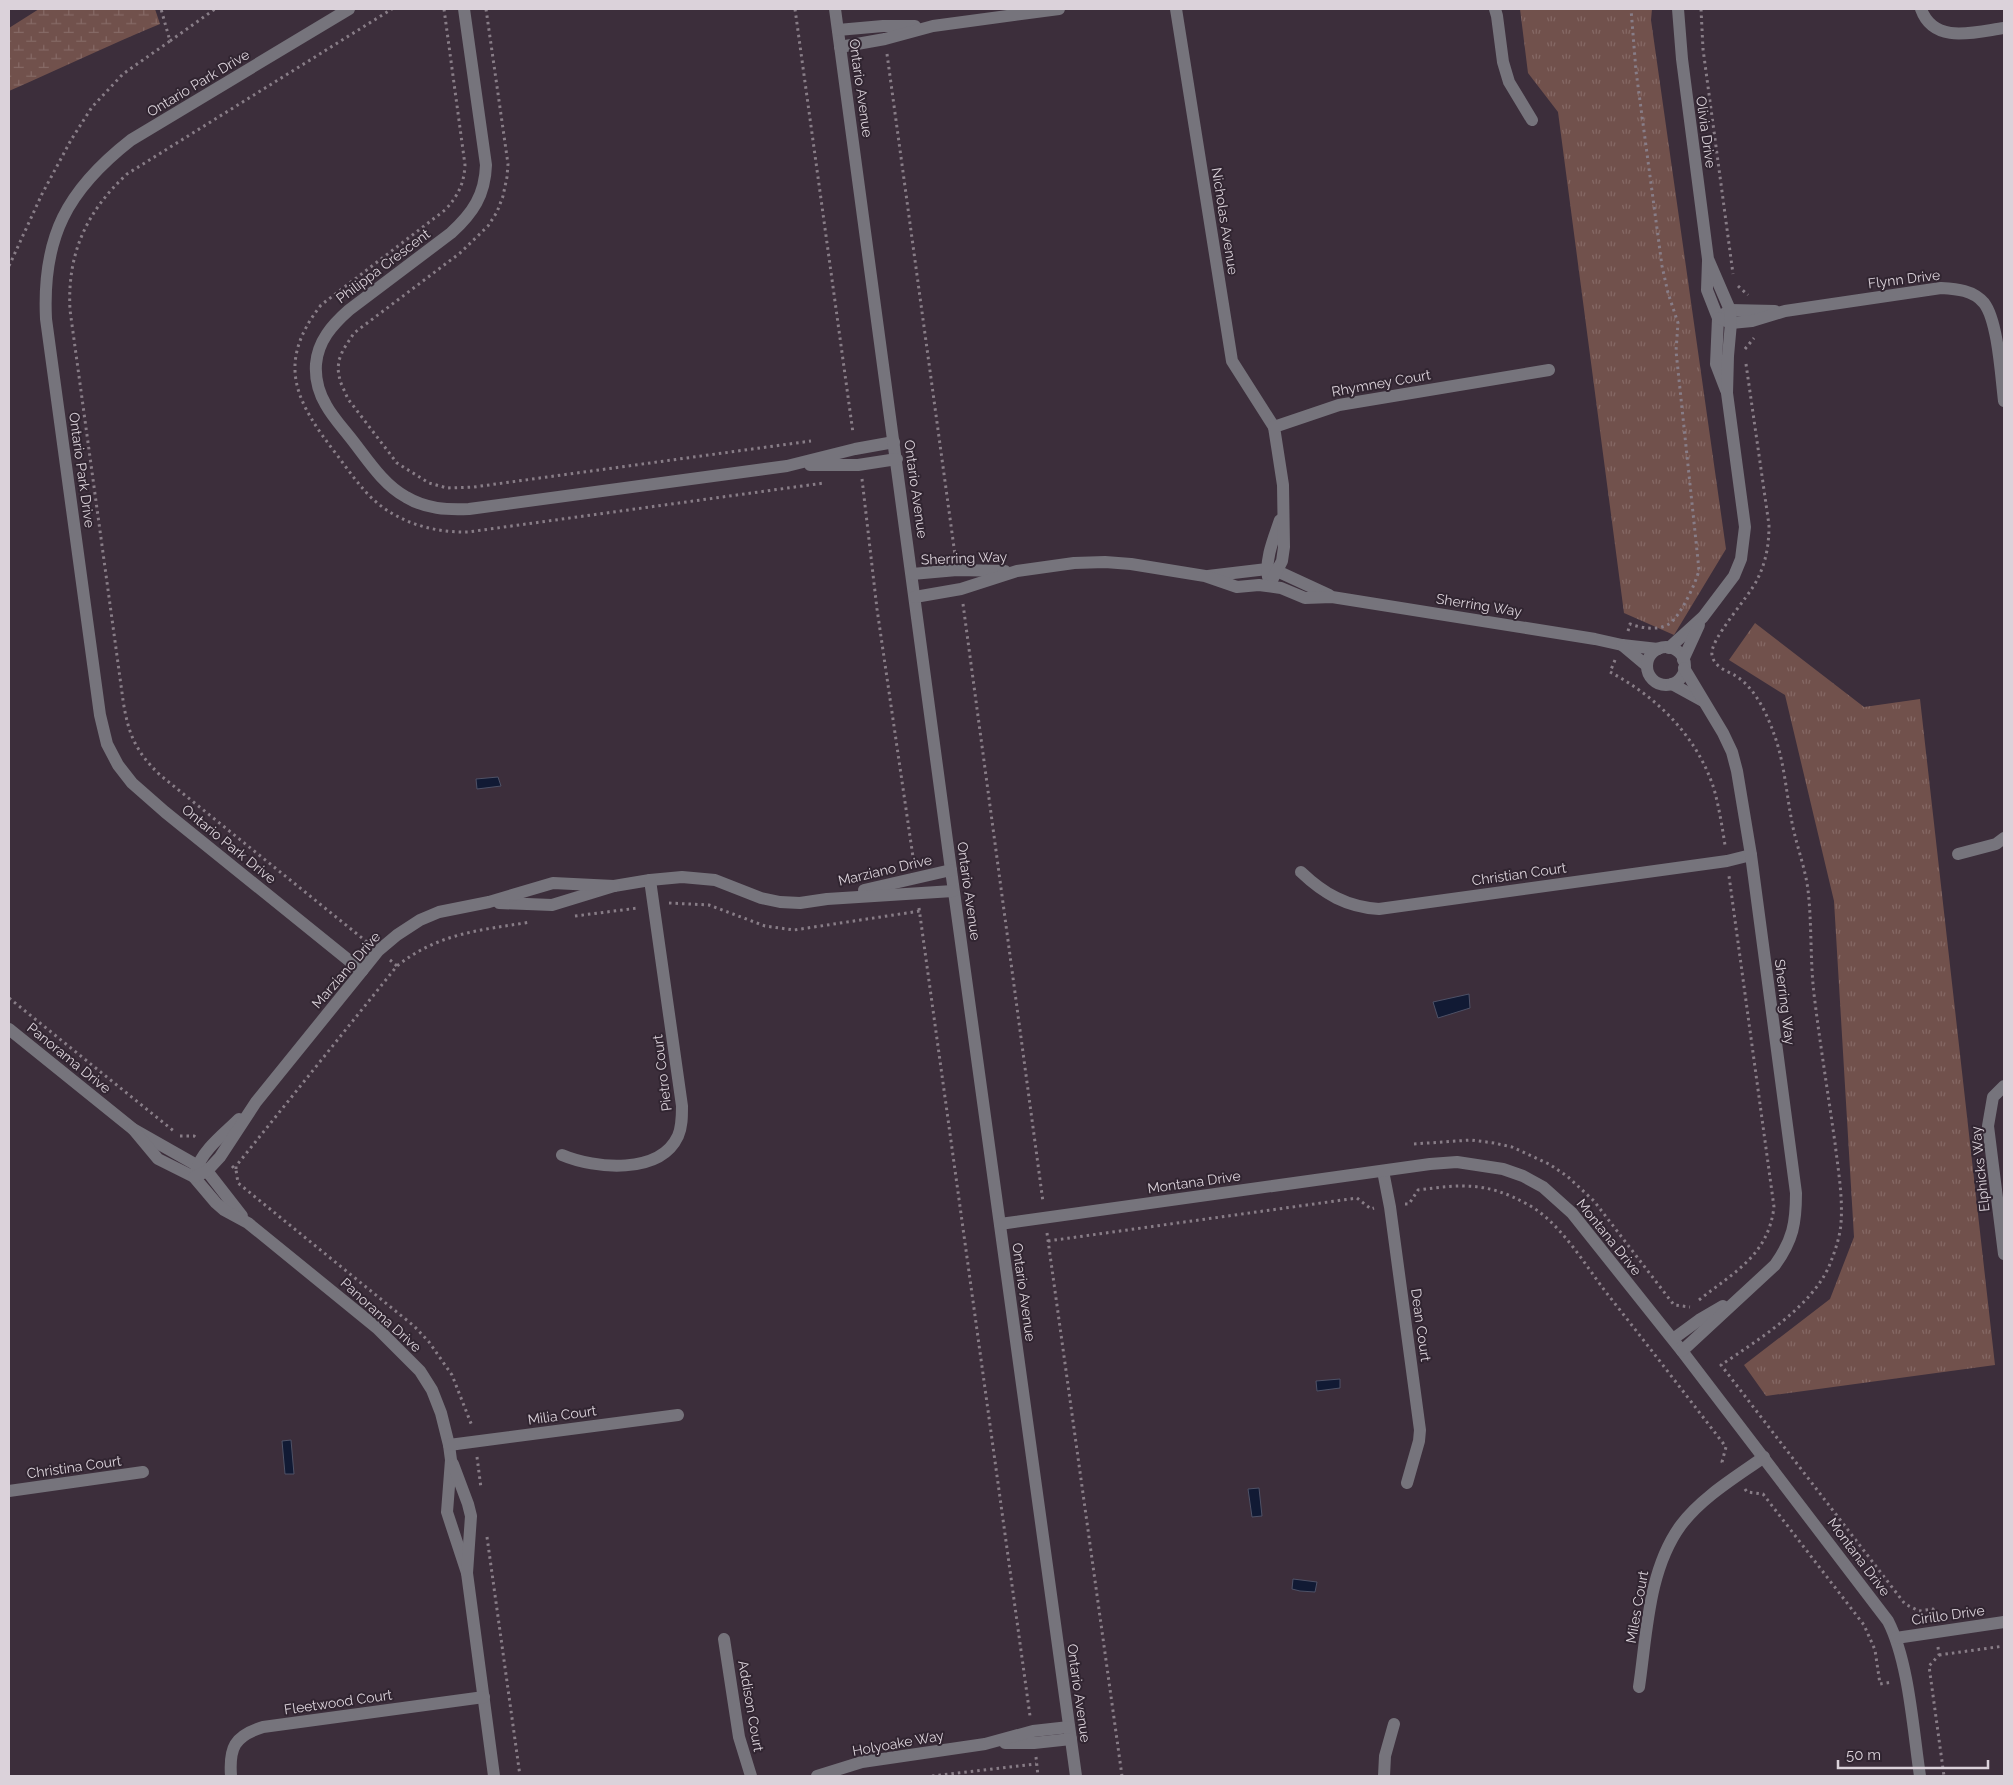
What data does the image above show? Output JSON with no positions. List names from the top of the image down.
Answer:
{
  "streets": {
    "street": [
      "Ontario Park Drive",
      "Ontario Avenue",
      "Olivia Drive",
      "Nicholas Avenue",
      "Philippa Crescent",
      "Flynn Drive",
      "Rhymney Court",
      "Sherring Way",
      "Marziano Drive",
      "Christian Court",
      "Panorama Drive",
      "Pietro Court",
      "Elphicks Way",
      "Montana Drive",
      "Dean Court",
      "Milia Court",
      "Christina Court",
      "Miles Court",
      "Cirillo Drive",
      "Fleetwood Court",
      "Addison Court",
      "Holyoake Way"
    ]
  },
  "crossings": [
    ["Ontario Park Drive", "Marziano Drive"],
    ["Ontario Avenue", "Philippa Crescent"],
    ["Ontario Avenue", "Sherring Way"],
    ["Ontario Avenue", "Marziano Drive"],
    ["Ontario Avenue", "Montana Drive"],
    ["Ontario Avenue", "Holyoake Way"],
    ["Olivia Drive", "Flynn Drive"],
    ["Olivia Drive", "Sherring Way"],
    ["Nicholas Avenue", "Rhymney Court"],
    ["Sherring Way", "Christian Court"],
    ["Sherring Way", "Montana Drive"],
    ["Marziano Drive", "Panorama Drive"],
    ["Marziano Drive", "Pietro Court"],
    ["Panorama Drive", "Milia Court"],
    ["Panorama Drive", "Fleetwood Court"],
    ["Montana Drive", "Dean Court"],
    ["Montana Drive", "Miles Court"],
    ["Montana Drive", "Cirillo Drive"]
  ],
  "scale_bar": "50 m"
}
